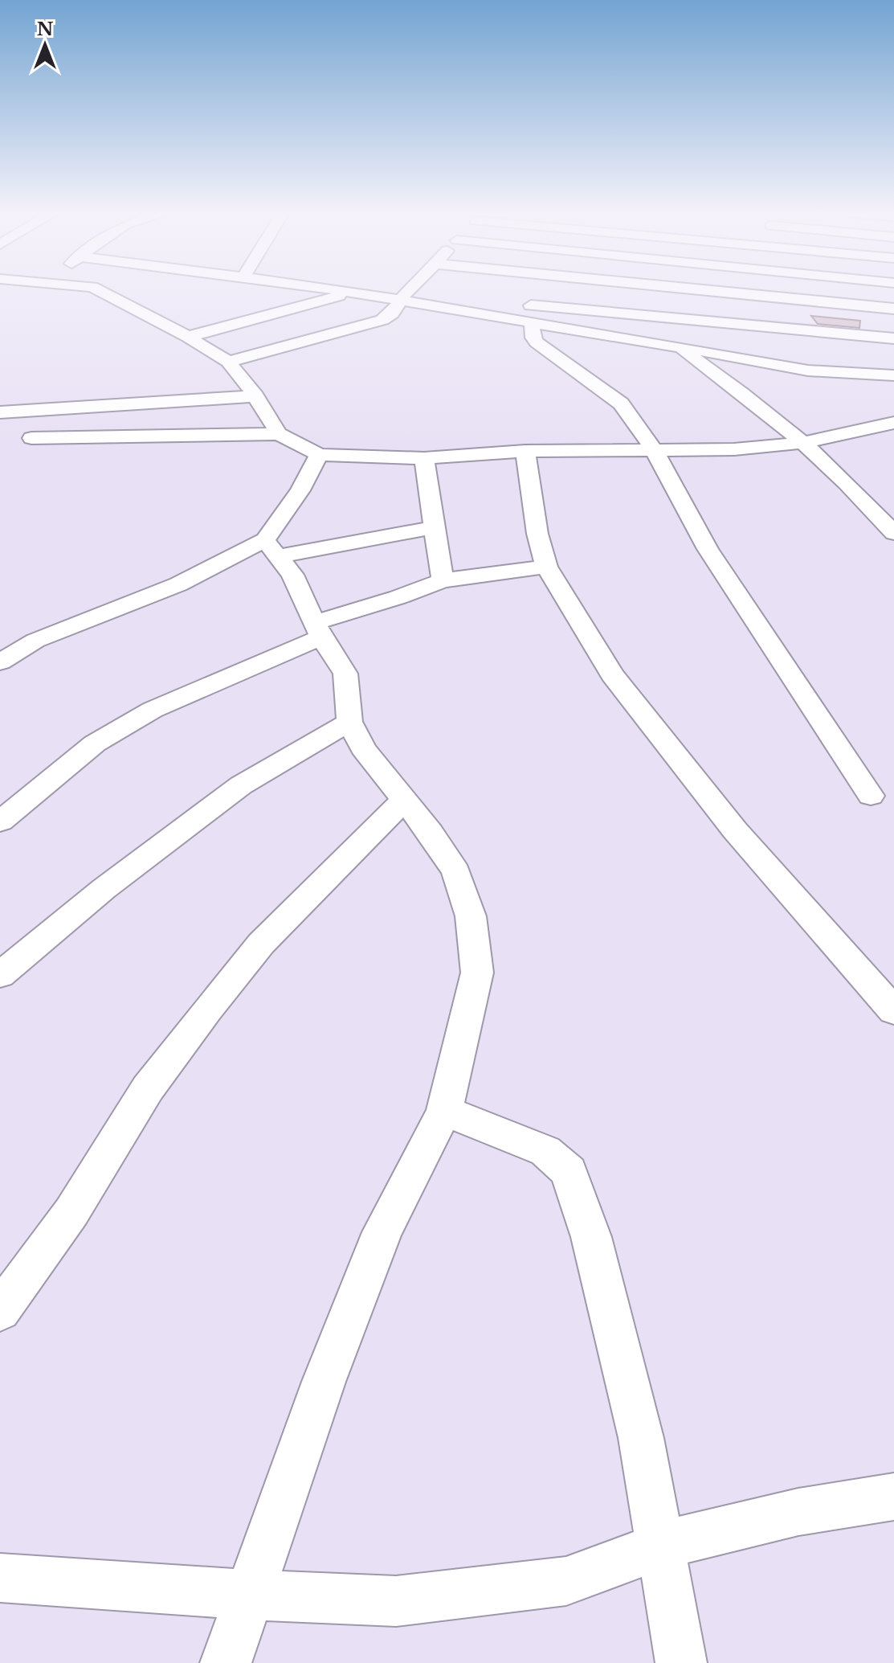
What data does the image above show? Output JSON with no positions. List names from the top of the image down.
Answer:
{
  "north": "top"
}
